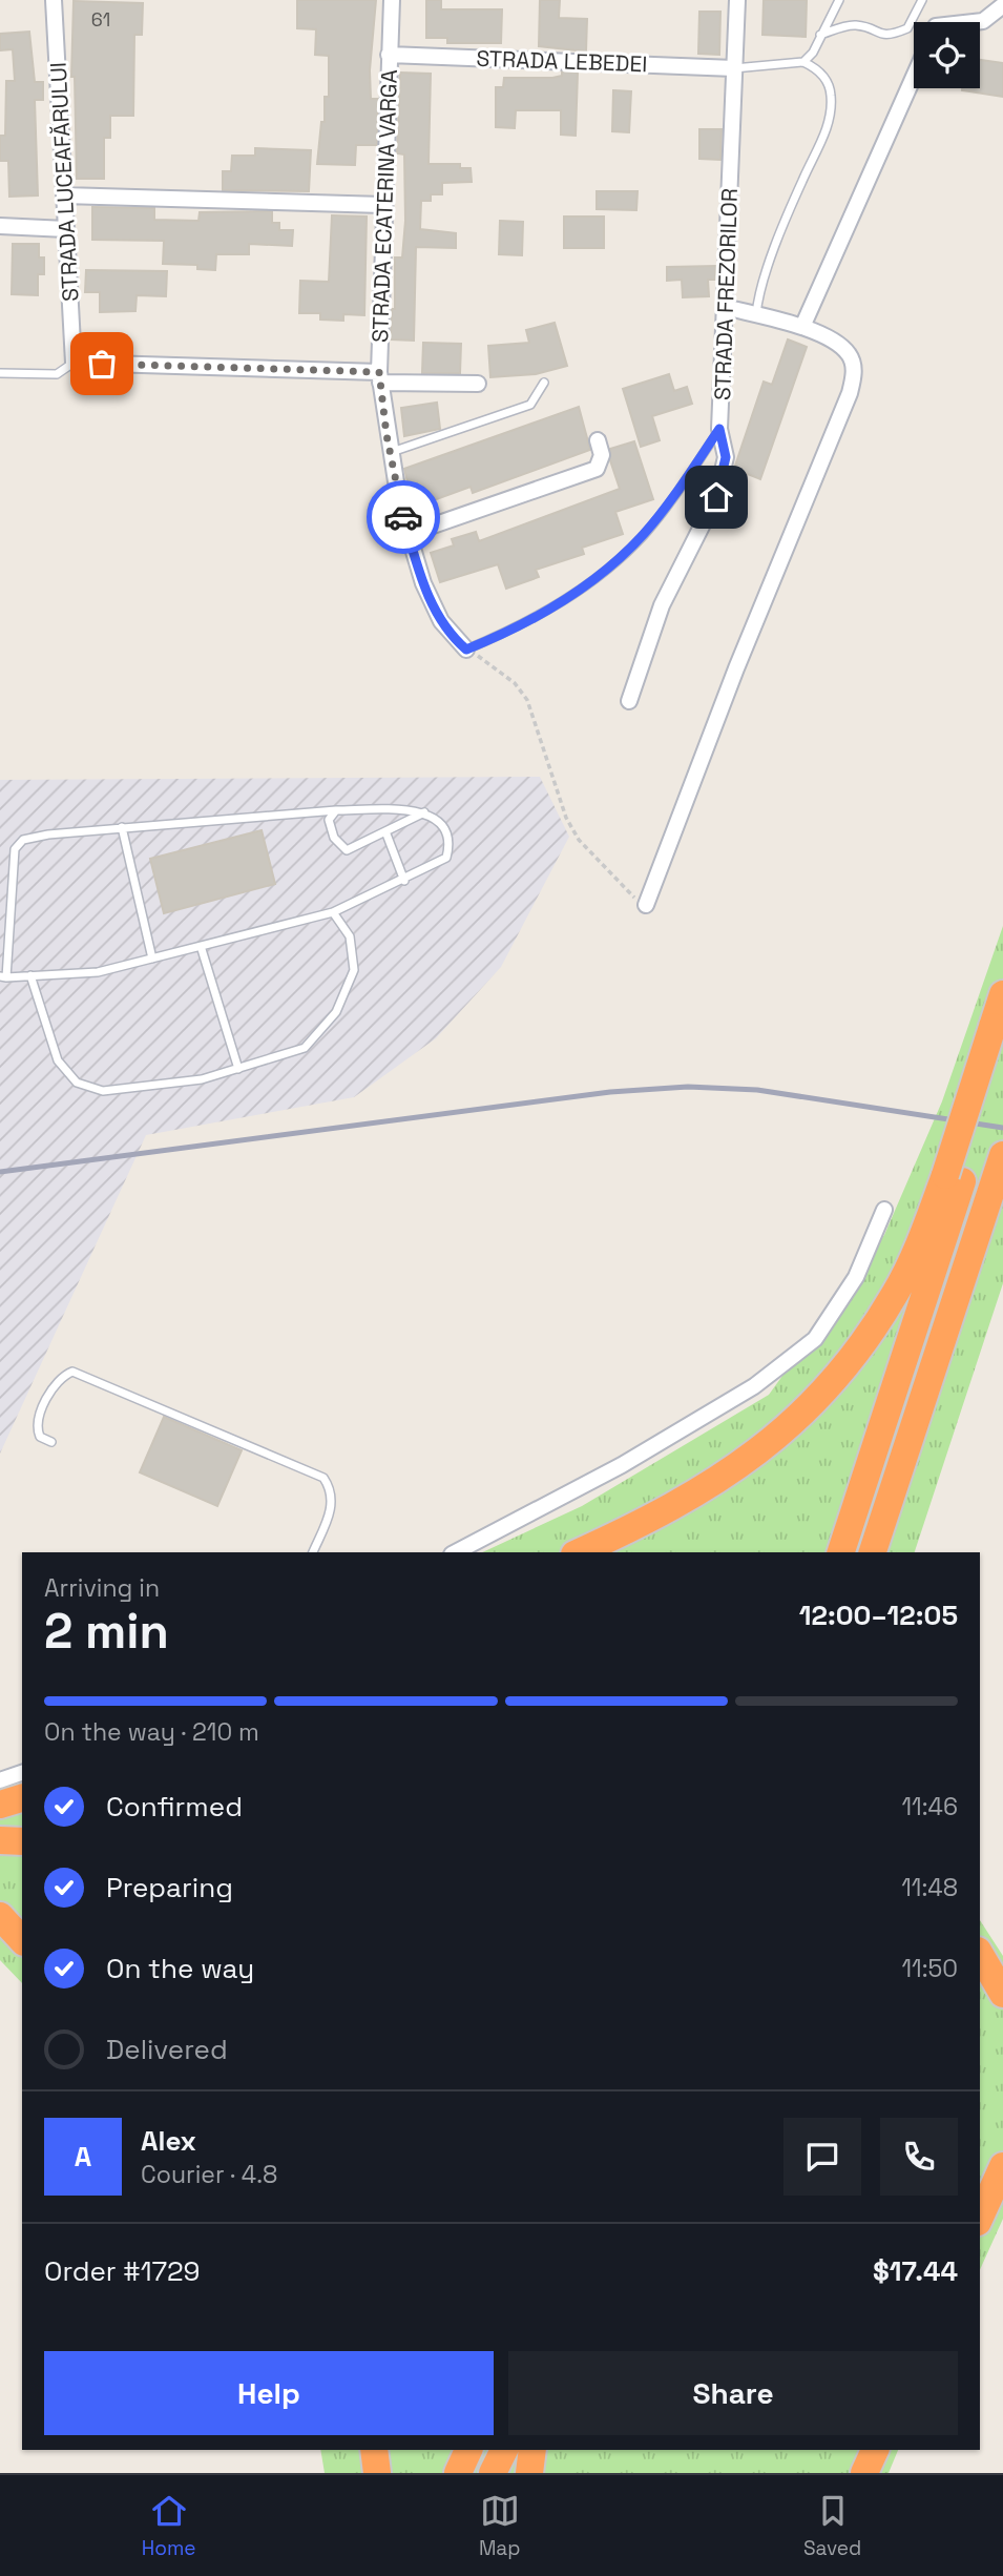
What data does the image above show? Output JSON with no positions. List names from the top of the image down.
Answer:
{
  "streets": {
    "street": [
      "STRADA LEBEDEI",
      "STRADA LUCEAFĂRULUI",
      "STRADA ECATERINA VARGA",
      "STRADA FREZORILOR"
    ]
  },
  "crossings": [
    ["STRADA LEBEDEI", "STRADA ECATERINA VARGA"],
    ["STRADA LEBEDEI", "STRADA FREZORILOR"],
    ["STRADA LUCEAFĂRULUI", "STRADA ECATERINA VARGA"]
  ],
  "house_numbers": ["61"],
  "page": {
    "heading": ["2 min", "Arriving in", "12:00–12:05"],
    "panel": [
      "Alex",
      "Courier · 4.8",
      "Order #1729",
      "$17.44"
    ],
    "bar": "On the way · 210 m",
    "list": [
      ["Confirmed", "11:46"],
      ["Preparing", "11:48"],
      ["On the way", "11:50"],
      "Delivered"
    ],
    "round": "A",
    "buttons": ["Help", "Share"],
    "tabs": ["Home", "Map", "Saved"]
  }
}
